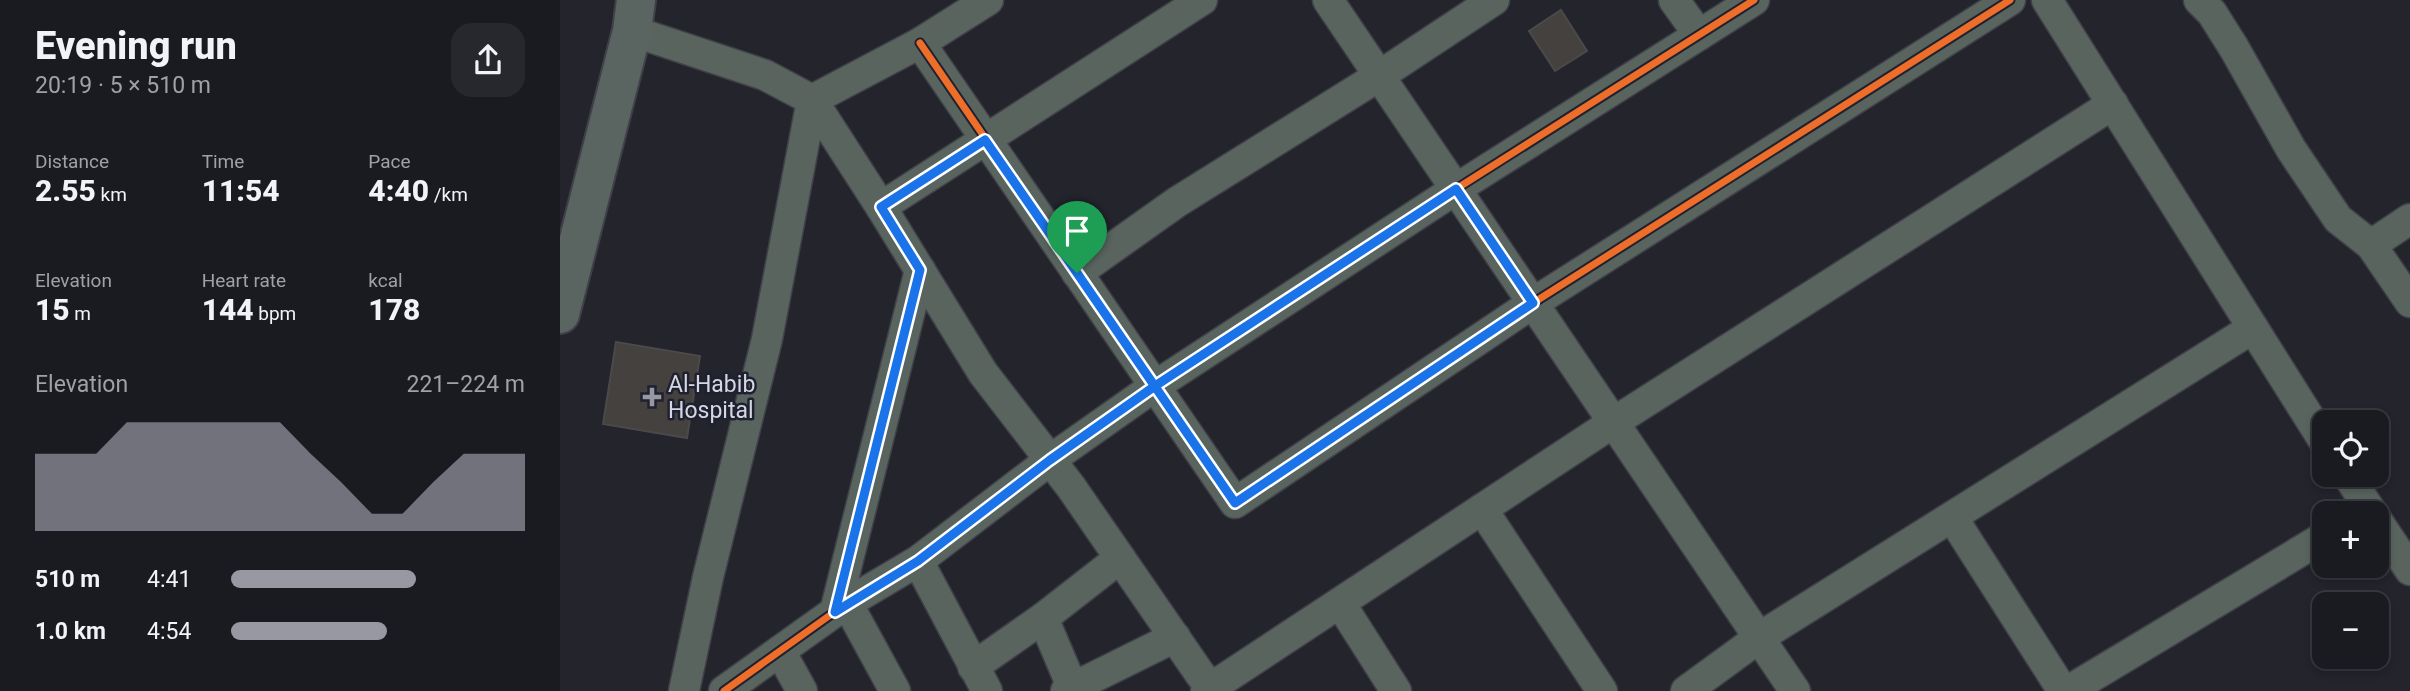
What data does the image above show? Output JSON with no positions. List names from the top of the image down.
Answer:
{
  "places": {
    "health": ["Al-Habib Hospital"]
  },
  "page": {
    "heading": ["Evening run", "20:19 · 5 × 510 m"],
    "stats": [
      ["Distance", "2.55 km"],
      ["Time", "11:54"],
      ["Pace", "4:40 /km"],
      ["Elevation", "15 m"],
      ["Heart rate", "144 bpm"],
      ["kcal", "178"]
    ],
    "chart": ["Elevation", "221–224 m"],
    "map_buttons": ["+", "−"],
    "list": [
      {
        "name": "510 m",
        "note": "4:41"
      },
      {
        "name": "1.0 km",
        "note": "4:54"
      }
    ]
  }
}
